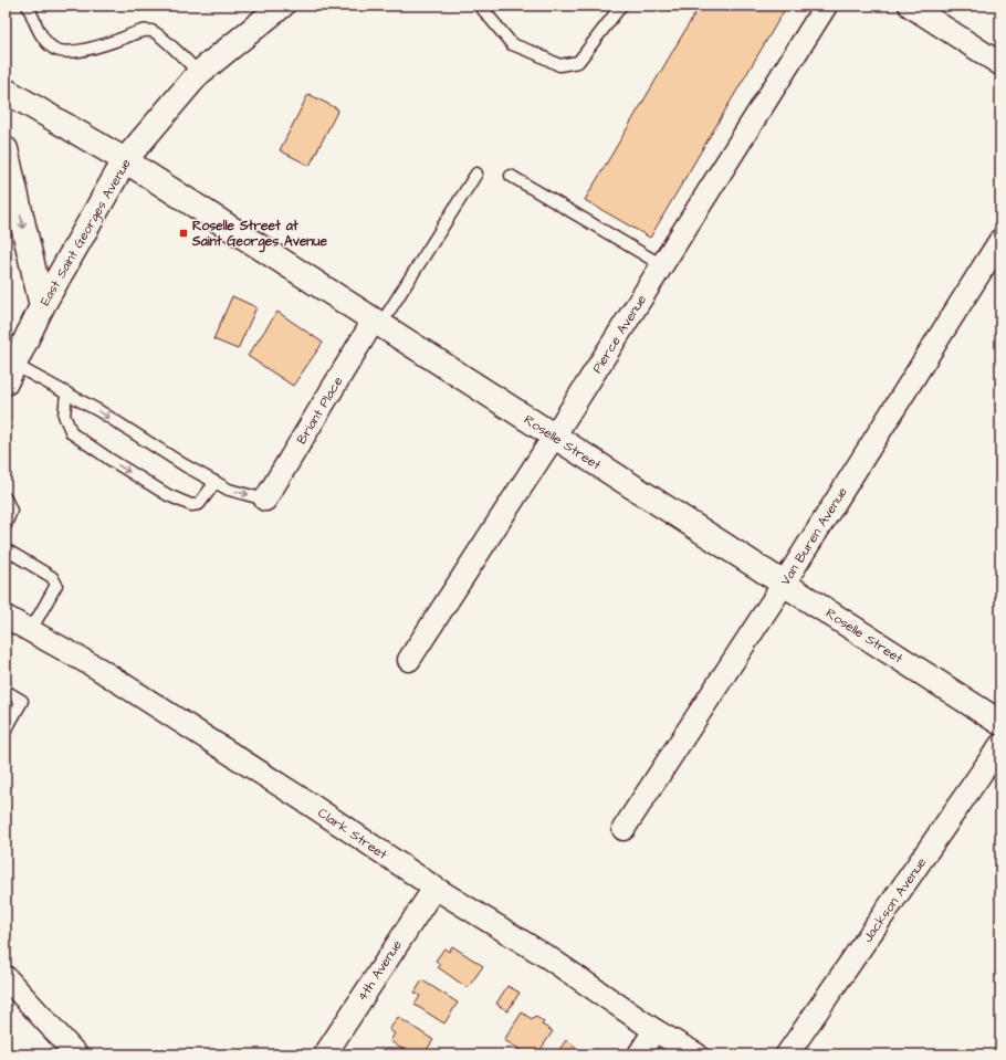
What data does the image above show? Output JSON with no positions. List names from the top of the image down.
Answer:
{
  "streets": {
    "street": [
      "East Saint Georges Avenue",
      "Pierce Avenue",
      "Briant Place",
      "Roselle Street",
      "Van Buren Avenue",
      "Clark Street",
      "Jackson Avenue",
      "4th Avenue"
    ]
  },
  "crossings": [
    ["East Saint Georges Avenue", "Roselle Street"],
    ["Pierce Avenue", "Roselle Street"],
    ["Briant Place", "Roselle Street"],
    ["Roselle Street", "Van Buren Avenue"],
    ["Clark Street", "4th Avenue"]
  ],
  "places": {
    "transit": ["Roselle Street at Saint Georges Avenue"]
  }
}
